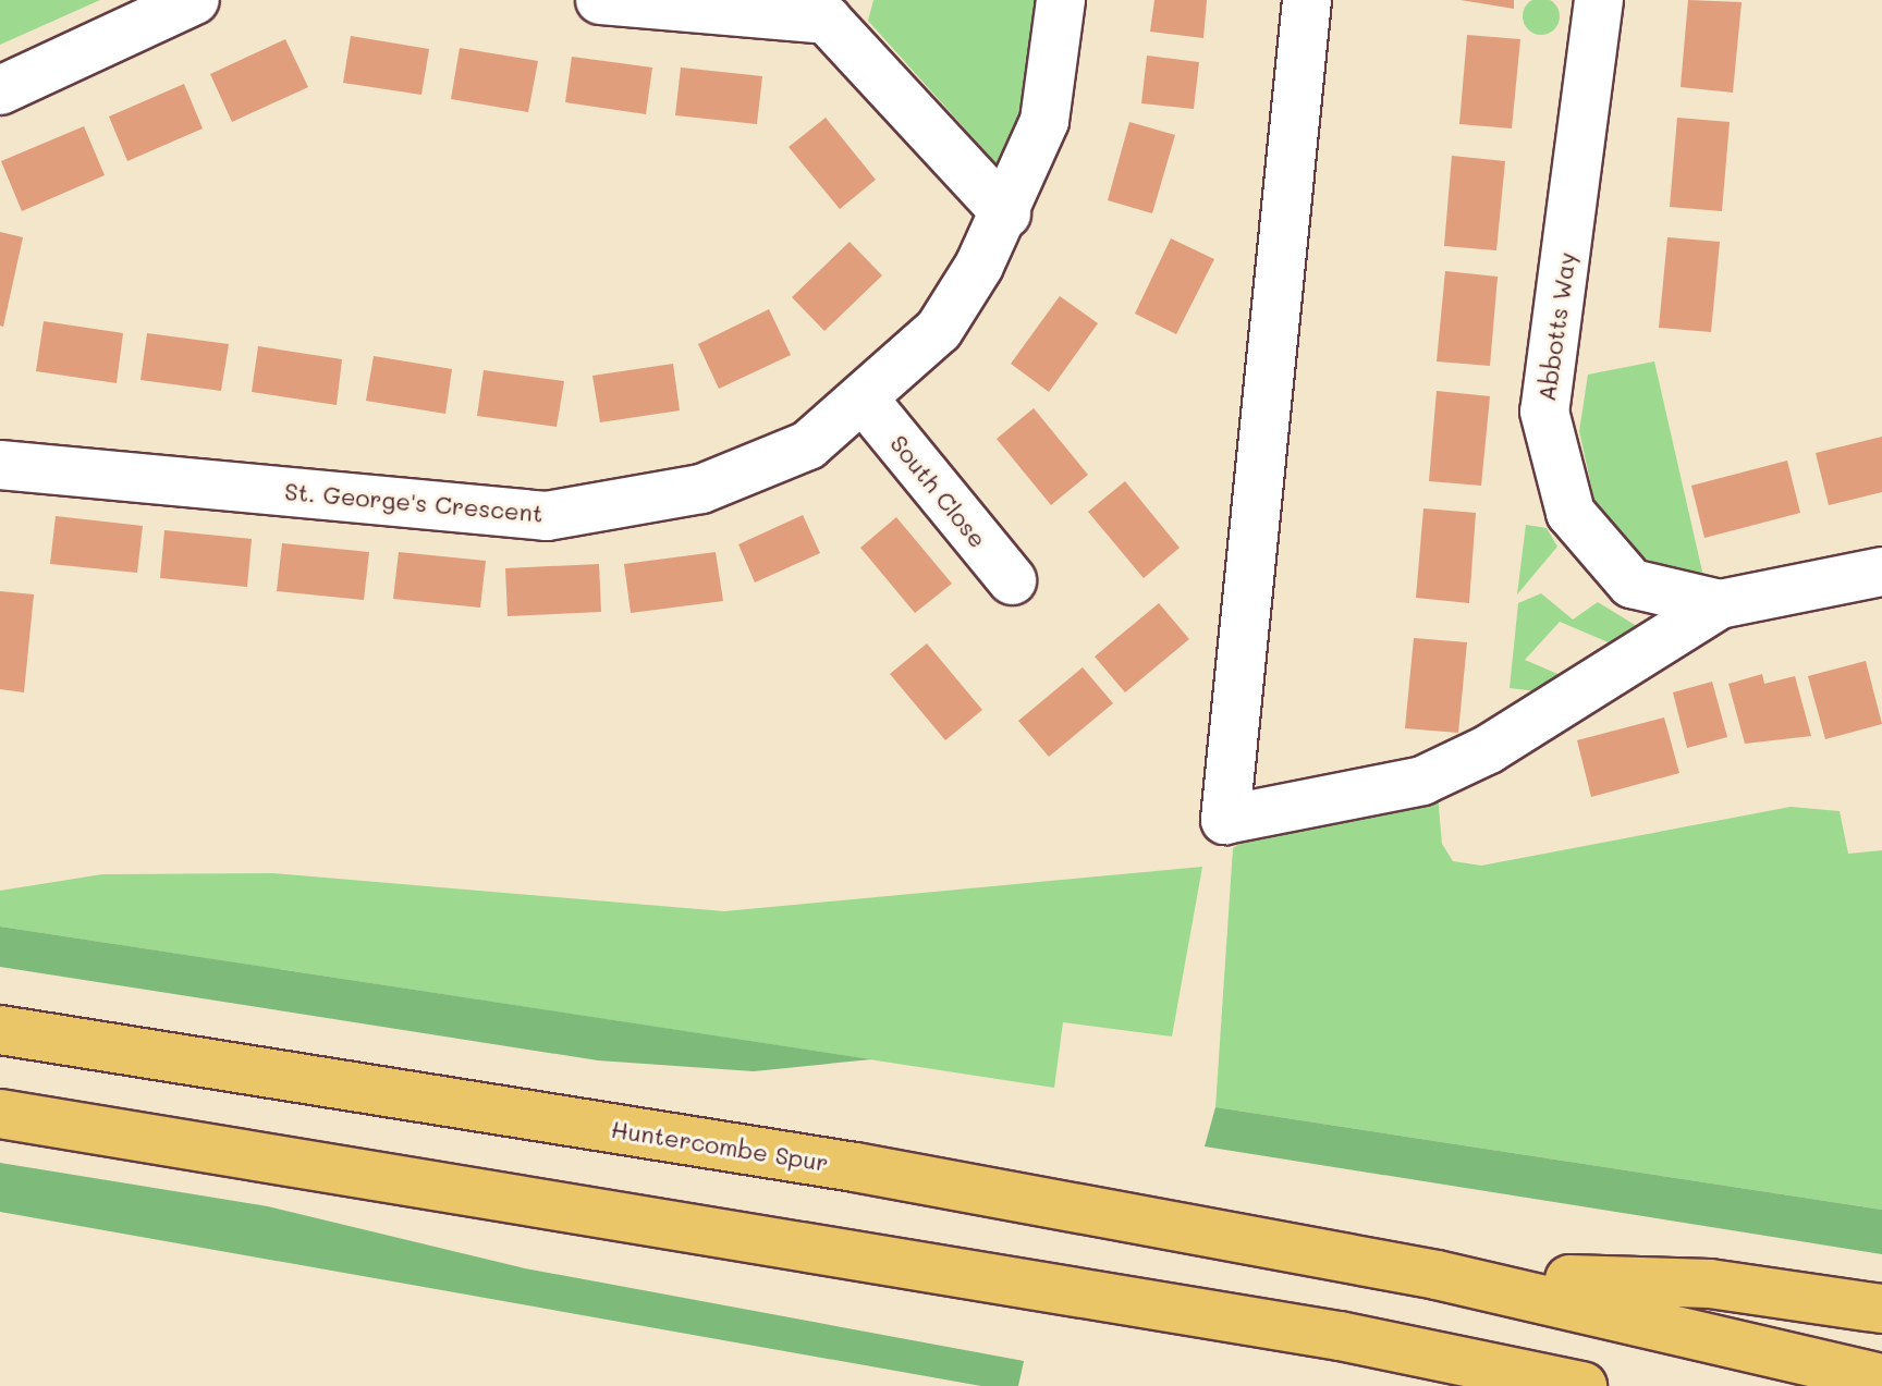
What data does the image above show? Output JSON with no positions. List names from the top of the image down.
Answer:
{
  "streets": {
    "highway": ["Huntercombe Spur"],
    "street": ["Abbotts Way", "South Close", "St. George's Crescent"]
  },
  "crossings": [
    ["South Close", "St. George's Crescent"]
  ]
}
